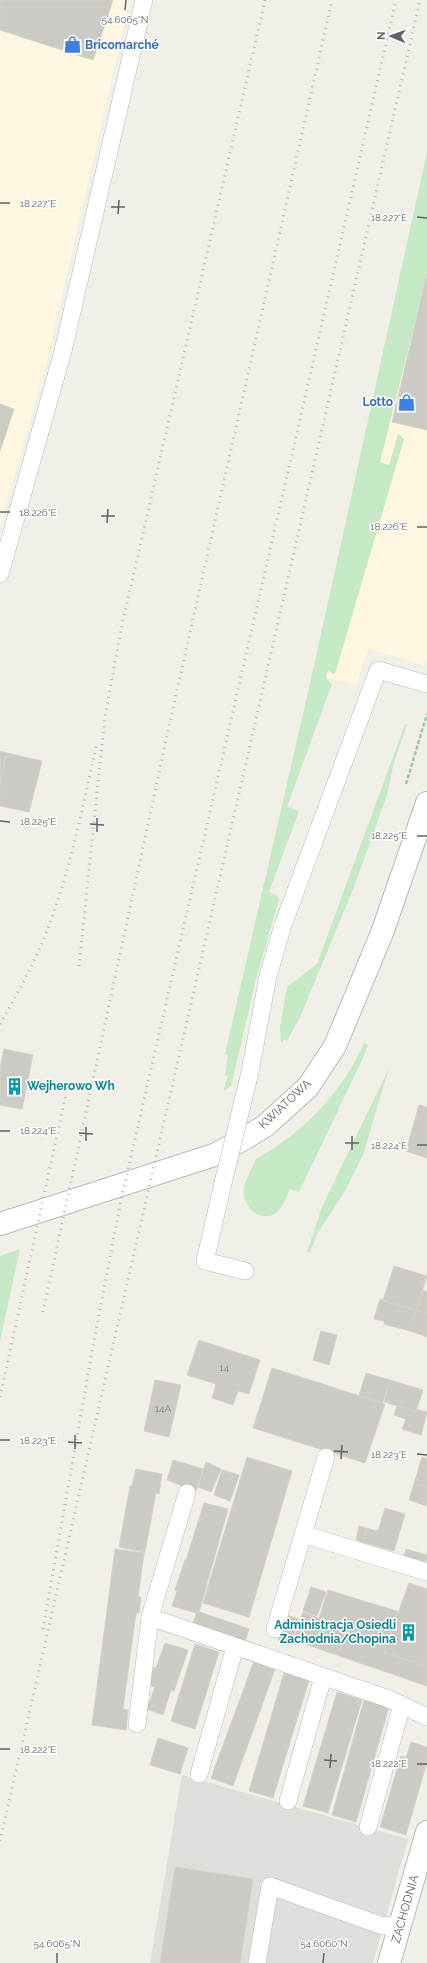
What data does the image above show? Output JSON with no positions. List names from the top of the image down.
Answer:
{
  "streets": {
    "street": ["KWIATOWA", "ZACHODNIA"]
  },
  "places": {
    "shop": ["Bricomarché", "Lotto"],
    "building": ["Wejherowo Wh", "Administracja Osiedli Zachodnia/Chopina"]
  },
  "house_numbers": ["14", "14A"],
  "north": "left",
  "coordinates": [
    "54.6065°N",
    "18.227°E",
    "18.226°E",
    "18.225°E",
    "18.224°E",
    "18.223°E",
    "18.222°E",
    "54.6060°N"
  ]
}
